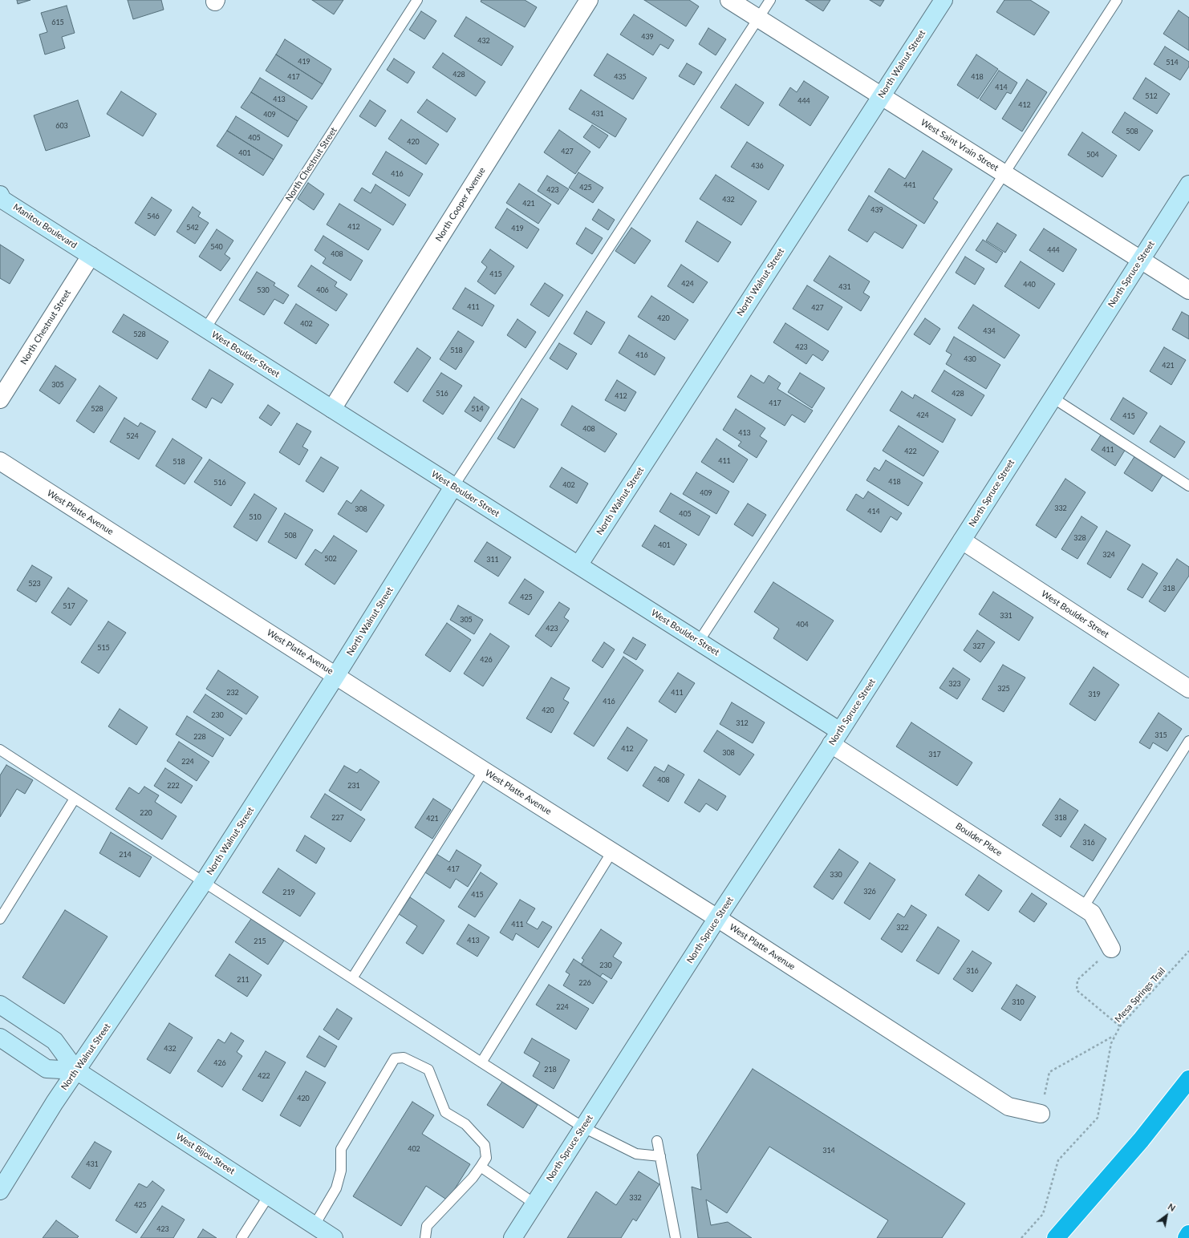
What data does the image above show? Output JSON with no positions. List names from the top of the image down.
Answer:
{
  "streets": {
    "main road": [
      "North Walnut Street",
      "Manitou Boulevard",
      "North Spruce Street",
      "West Boulder Street",
      "West Bijou Street"
    ],
    "street": [
      "West Saint Vrain Street",
      "North Chestnut Street",
      "North Cooper Avenue",
      "West Platte Avenue",
      "Boulder Place"
    ],
    "path": ["Mesa Springs Trail"]
  },
  "crossings": [
    ["North Walnut Street", "West Saint Vrain Street"],
    ["North Walnut Street", "West Boulder Street"],
    ["North Walnut Street", "West Platte Avenue"],
    ["North Walnut Street", "West Bijou Street"],
    ["West Saint Vrain Street", "North Spruce Street"],
    ["North Chestnut Street", "Manitou Boulevard"],
    ["North Chestnut Street", "West Boulder Street"],
    ["North Cooper Avenue", "West Boulder Street"],
    ["Manitou Boulevard", "West Boulder Street"],
    ["North Spruce Street", "West Boulder Street"],
    ["North Spruce Street", "West Platte Avenue"],
    ["North Spruce Street", "Boulder Place"],
    ["West Boulder Street", "Boulder Place"]
  ],
  "house_numbers": [
    "615",
    "439",
    "432",
    "419",
    "514",
    "428",
    "417",
    "435",
    "418",
    "414",
    "512",
    "413",
    "444",
    "412",
    "431",
    "409",
    "603",
    "508",
    "405",
    "420",
    "427",
    "401",
    "504",
    "436",
    "416",
    "441",
    "425",
    "423",
    "432",
    "421",
    "439",
    "546",
    "412",
    "542",
    "419",
    "540",
    "444",
    "408",
    "415",
    "424",
    "440",
    "431",
    "530",
    "406",
    "411",
    "427",
    "420",
    "402",
    "434",
    "528",
    "423",
    "518",
    "416",
    "430",
    "421",
    "305",
    "516",
    "428",
    "412",
    "417",
    "528",
    "514",
    "424",
    "415",
    "408",
    "413",
    "524",
    "411",
    "422",
    "411",
    "518",
    "418",
    "516",
    "402",
    "409",
    "332",
    "308",
    "414",
    "405",
    "510",
    "508",
    "328",
    "401",
    "324",
    "502",
    "311",
    "523",
    "318",
    "425",
    "517",
    "331",
    "305",
    "404",
    "423",
    "327",
    "515",
    "426",
    "323",
    "325",
    "232",
    "411",
    "319",
    "416",
    "420",
    "230",
    "312",
    "315",
    "228",
    "412",
    "308",
    "317",
    "224",
    "408",
    "222",
    "231",
    "220",
    "227",
    "318",
    "421",
    "316",
    "214",
    "417",
    "330",
    "326",
    "219",
    "415",
    "411",
    "322",
    "413",
    "215",
    "230",
    "316",
    "211",
    "226",
    "310",
    "224",
    "432",
    "426",
    "218",
    "422",
    "420",
    "402",
    "314",
    "431",
    "332",
    "425",
    "423"
  ],
  "north": "top right"
}
